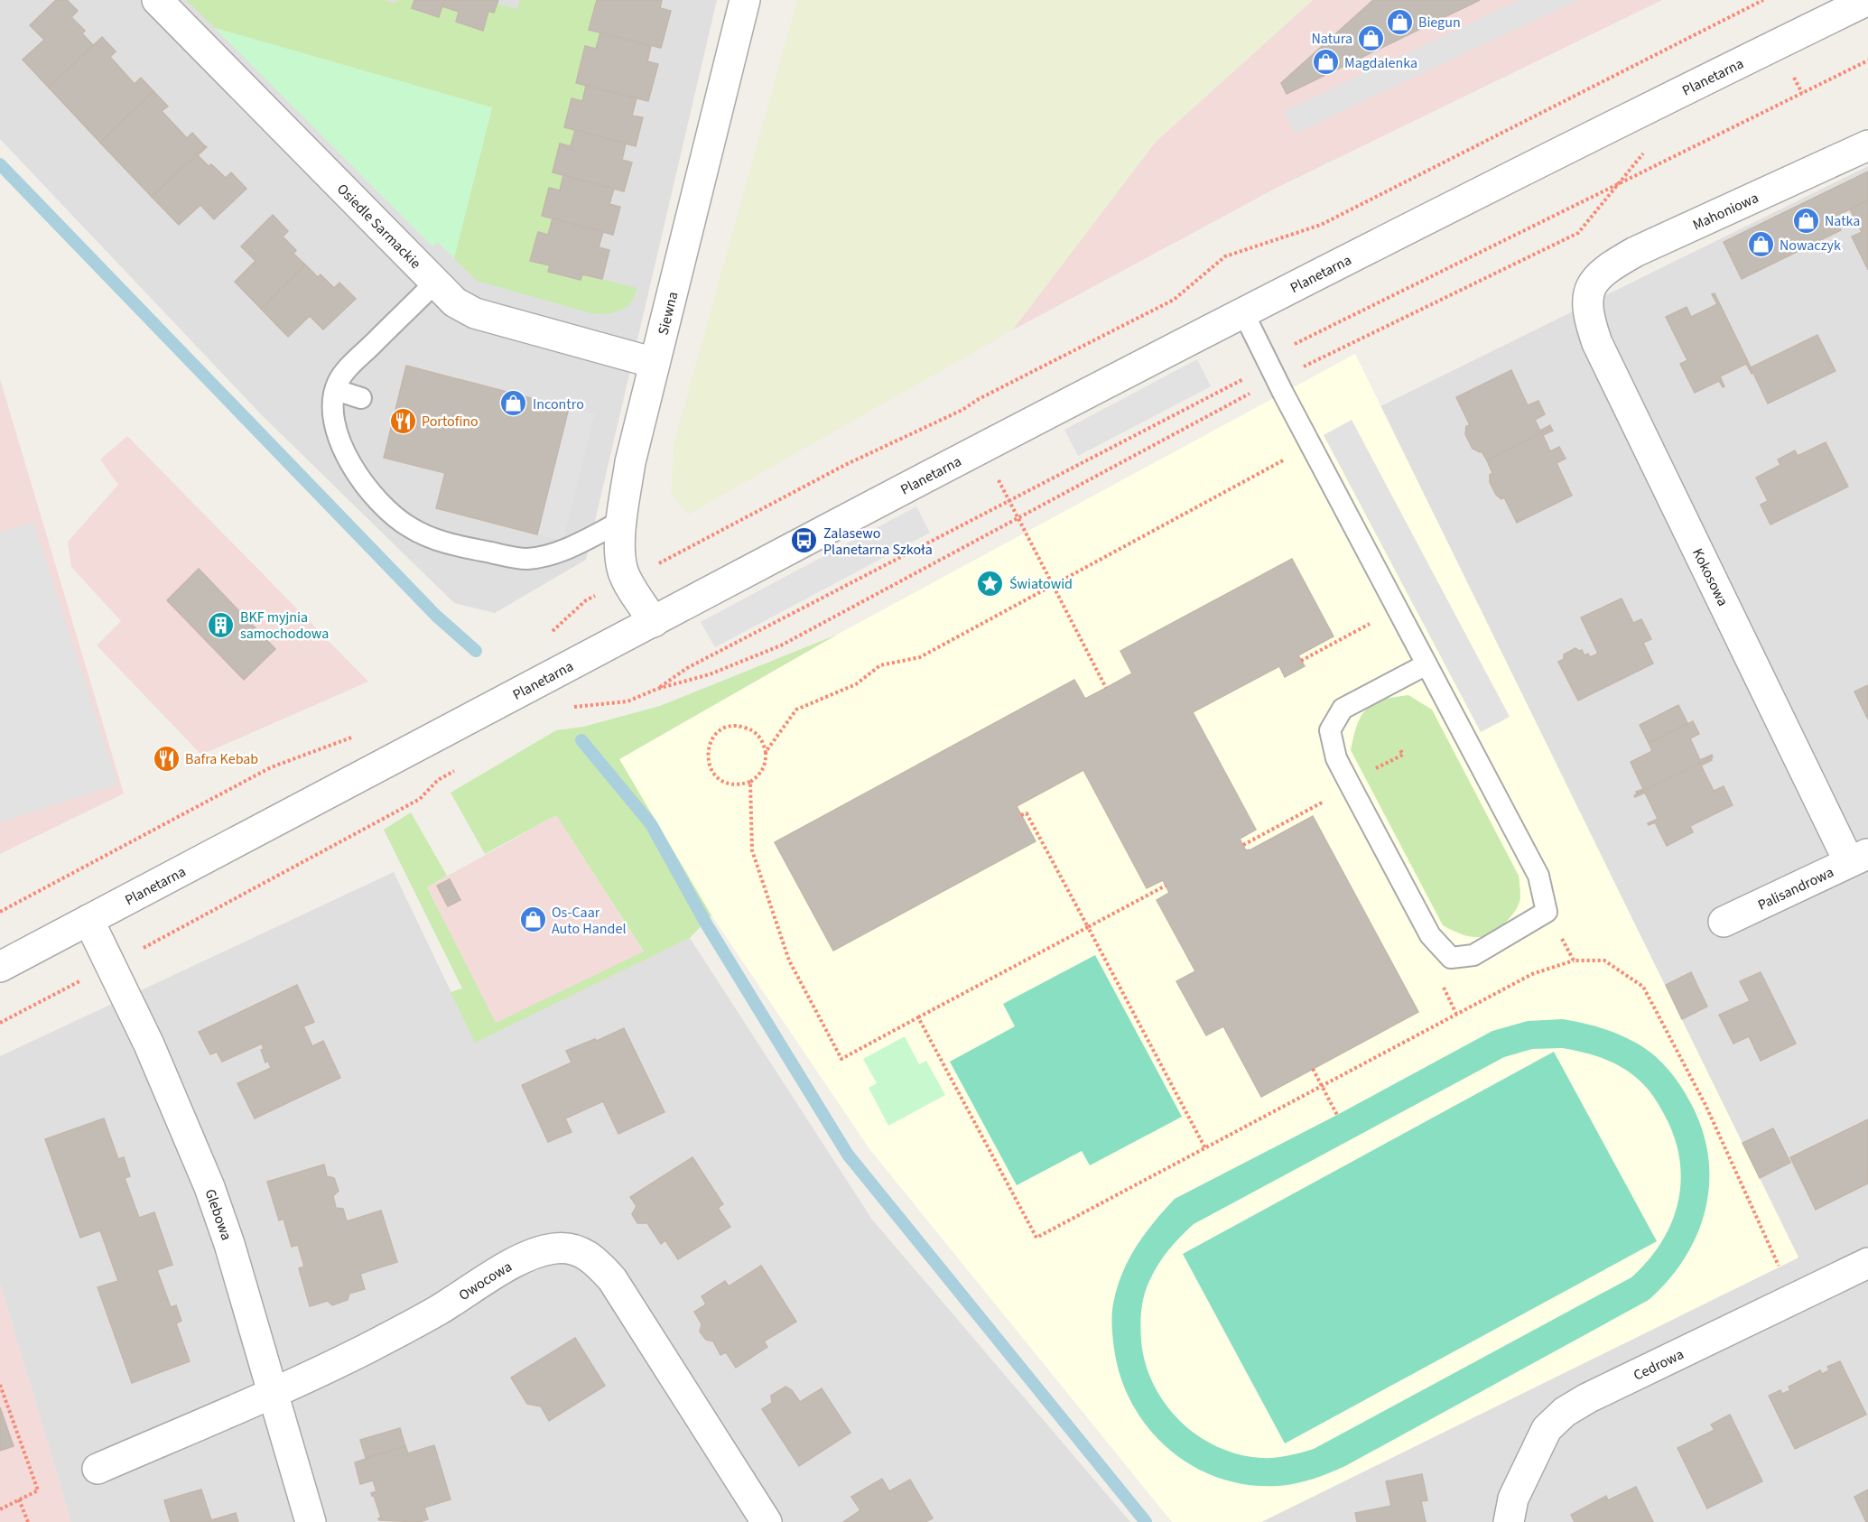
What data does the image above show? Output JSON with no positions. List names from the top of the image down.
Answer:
{
  "streets": {
    "street": [
      "Planetarna",
      "Mahoniowa",
      "Osiedle Sarmackie",
      "Siewna",
      "Kokosowa",
      "Palisandrowa",
      "Glebowa",
      "Owocowa",
      "Cedrowa"
    ]
  },
  "crossings": [
    ["Planetarna", "Siewna"],
    ["Planetarna", "Glebowa"],
    ["Mahoniowa", "Kokosowa"],
    ["Osiedle Sarmackie", "Siewna"],
    ["Kokosowa", "Palisandrowa"],
    ["Glebowa", "Owocowa"]
  ],
  "places": {
    "shop": [
      "Biegun",
      "Natura",
      "Magdalenka",
      "Natka",
      "Nowaczyk",
      "Incontro",
      "Os-Caar Auto Handel"
    ],
    "restaurant": ["Portofino", "Bafra Kebab"],
    "bus stop": ["Zalasewo Planetarna Szkoła"],
    "place": ["Światowid"],
    "building": ["BKF myjnia samochodowa"]
  }
}
